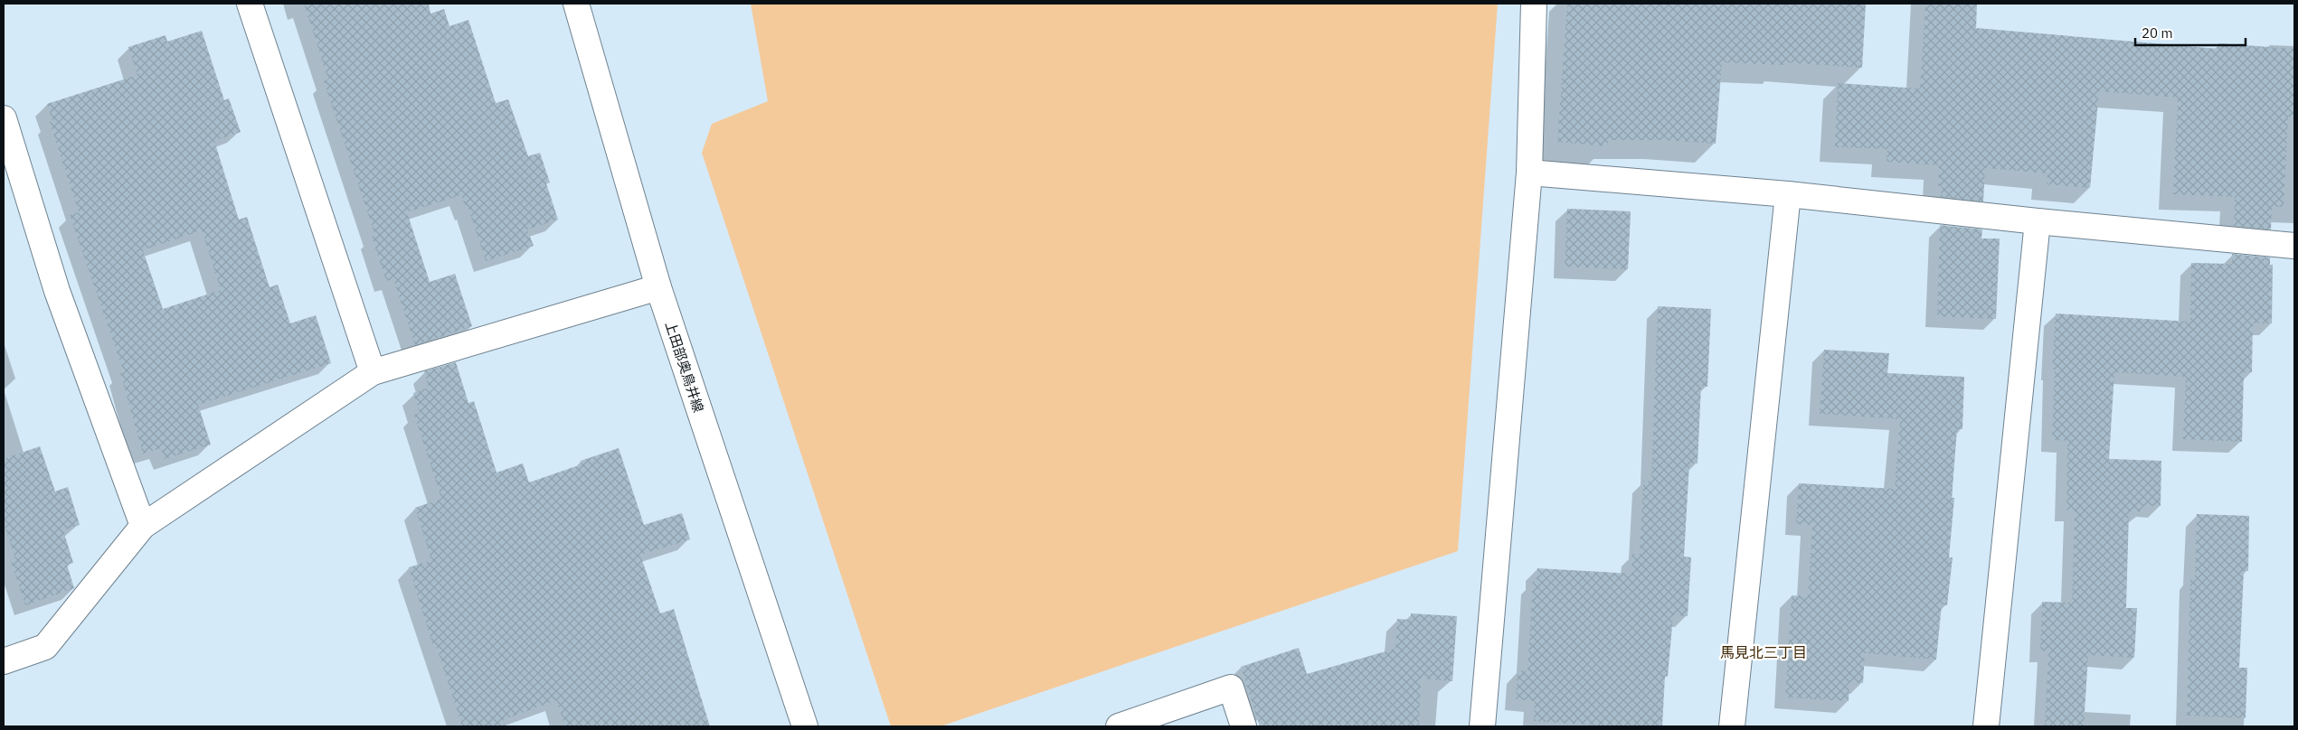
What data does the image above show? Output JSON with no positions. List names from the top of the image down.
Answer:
{
  "streets": {
    "street": ["上田部奥鳥井線"]
  },
  "districts": ["馬見北三丁目"],
  "scale_bar": "20 m"
}
